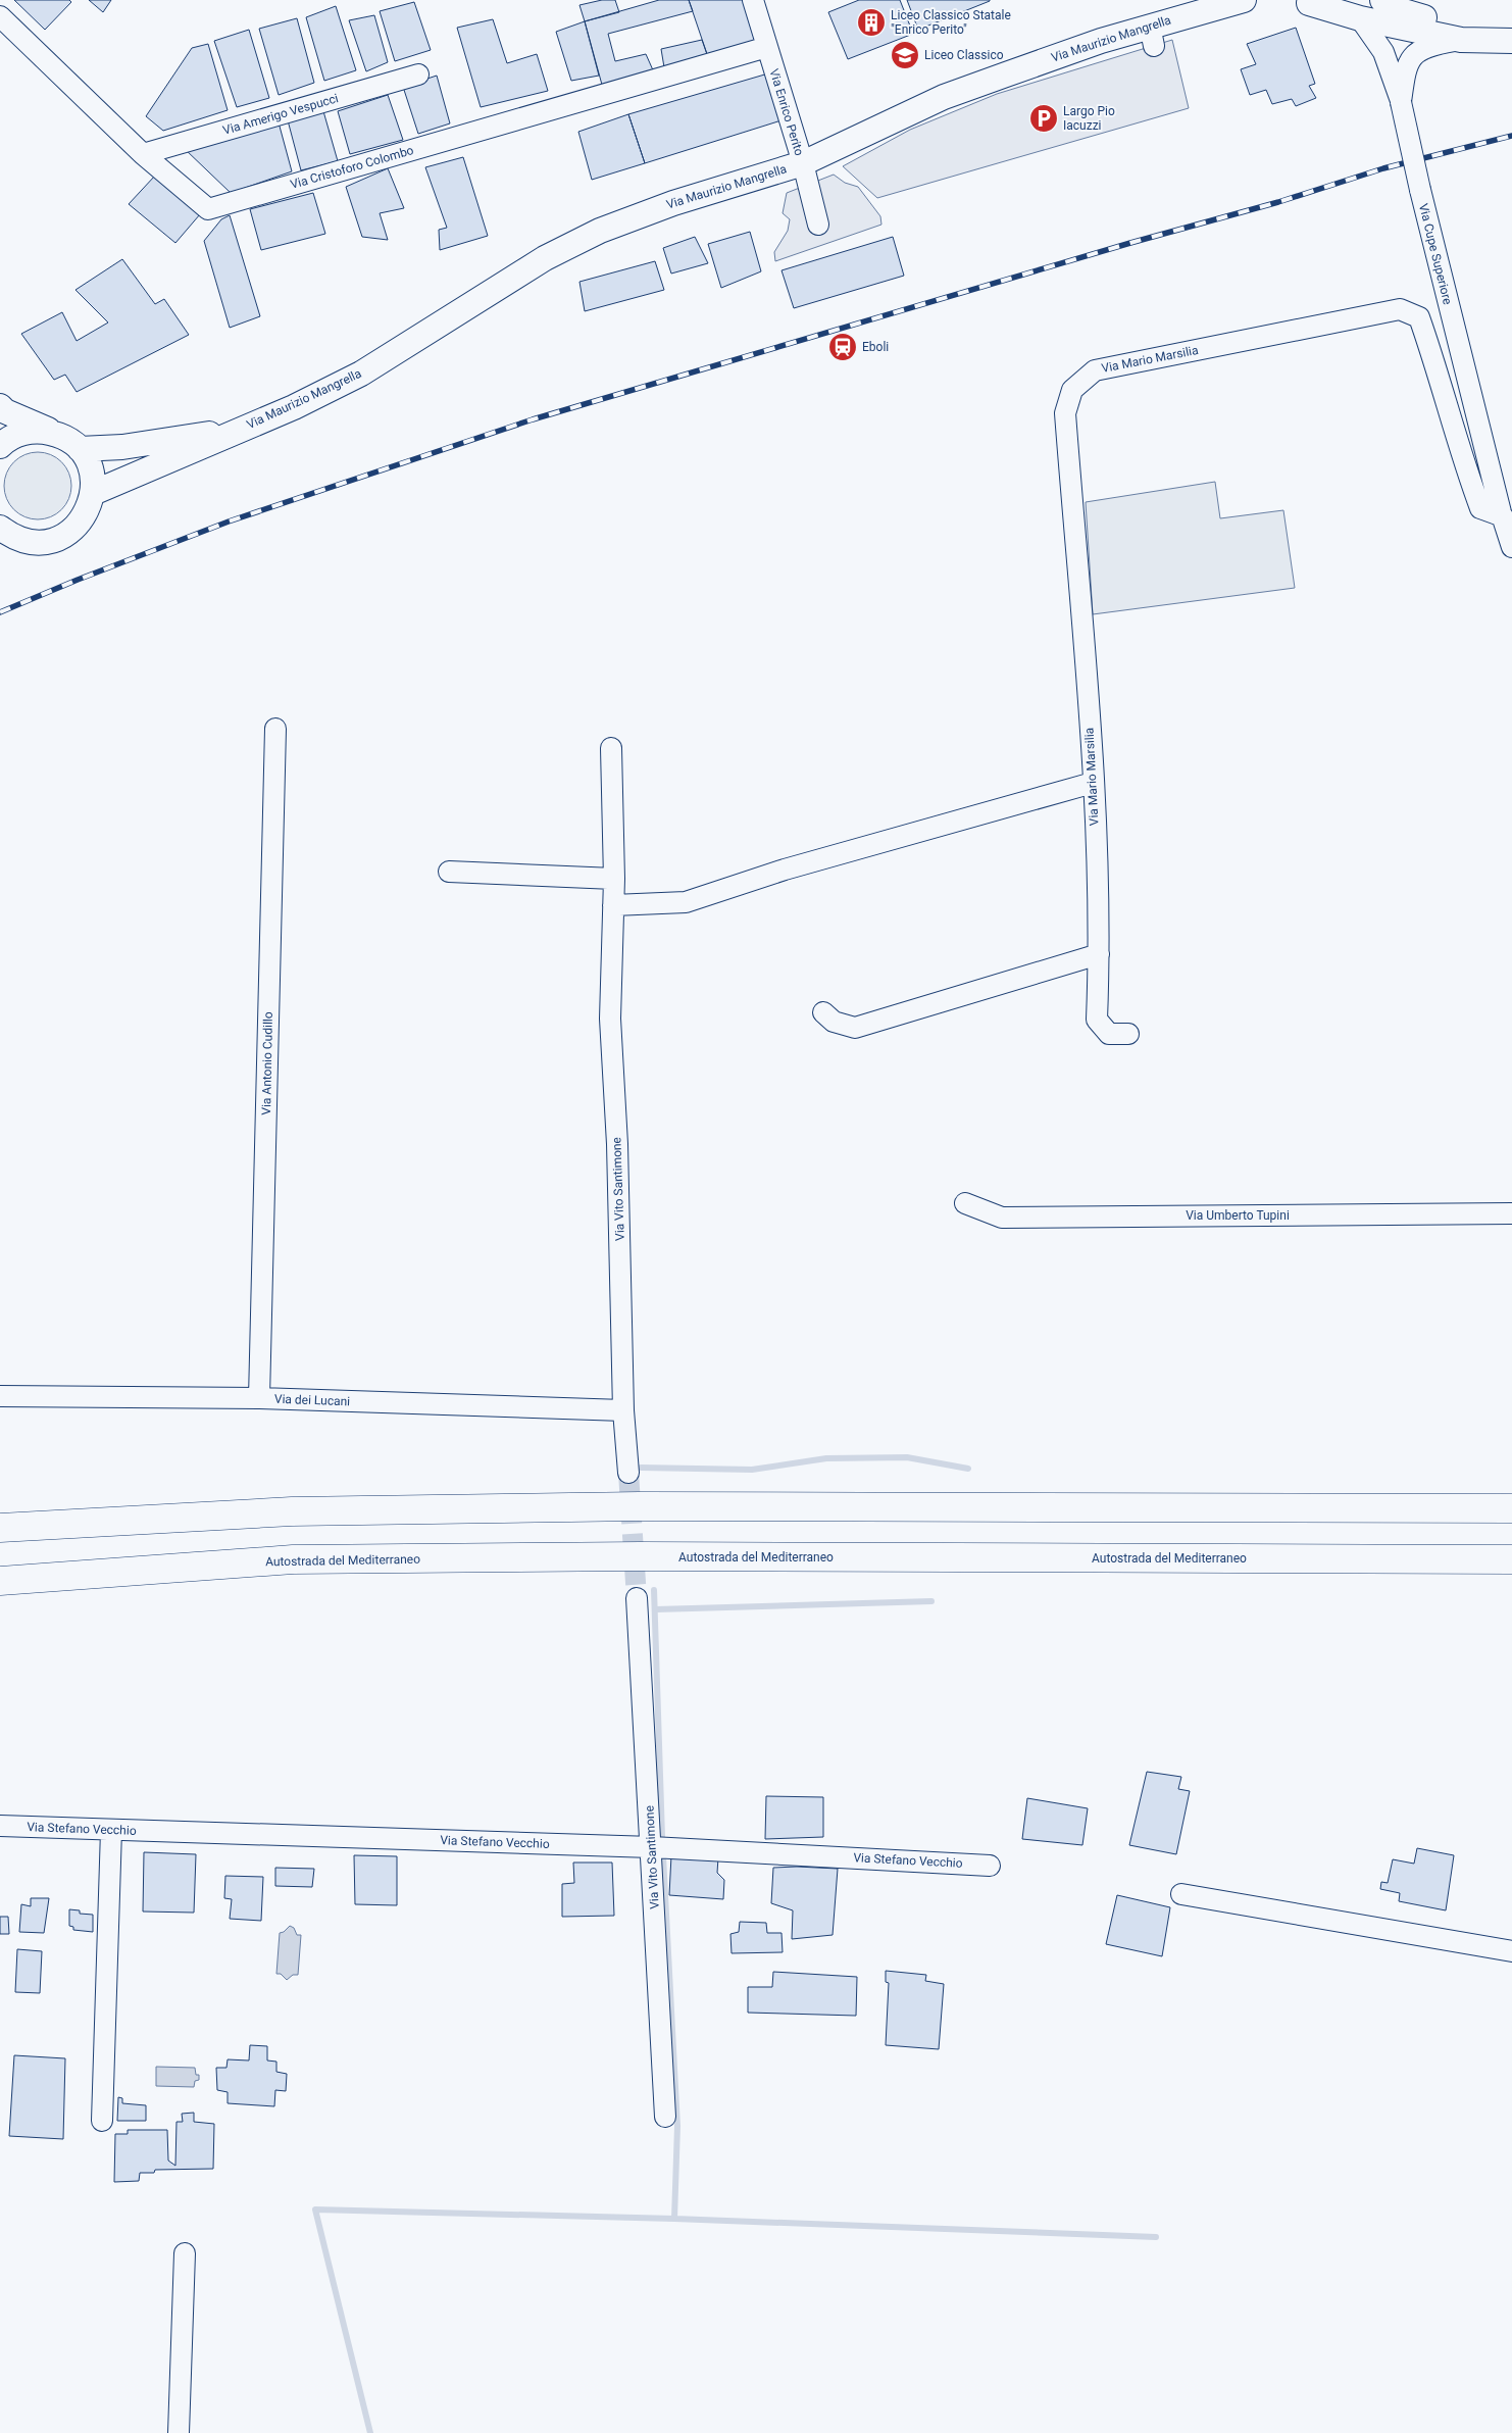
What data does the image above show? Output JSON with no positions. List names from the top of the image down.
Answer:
{
  "streets": {
    "highway": ["Autostrada del Mediterraneo"],
    "street": [
      "Via Maurizio Mangrella",
      "Via Enrico Perito",
      "Via Amerigo Vespucci",
      "Via Cristoforo Colombo",
      "Via Cupe Superiore",
      "Via Mario Marsilia",
      "Via Antonio Cudillo",
      "Via Vito Santimone",
      "Via Umberto Tupini",
      "Via dei Lucani",
      "Via Stefano Vecchio"
    ]
  },
  "crossings": [
    ["Via Maurizio Mangrella", "Via Enrico Perito"],
    ["Via Enrico Perito", "Via Cristoforo Colombo"],
    ["Via Amerigo Vespucci", "Via Cristoforo Colombo"],
    ["Via Cupe Superiore", "Via Mario Marsilia"],
    ["Via Antonio Cudillo", "Via dei Lucani"],
    ["Via Vito Santimone", "Via dei Lucani"],
    ["Via Vito Santimone", "Via Stefano Vecchio"]
  ],
  "places": {
    "building": ["Liceo Classico Statale \"Enrico Perito\""],
    "school or university": ["Liceo Classico"],
    "parking": ["Largo Pio Iacuzzi"],
    "station": ["Eboli"]
  }
}
